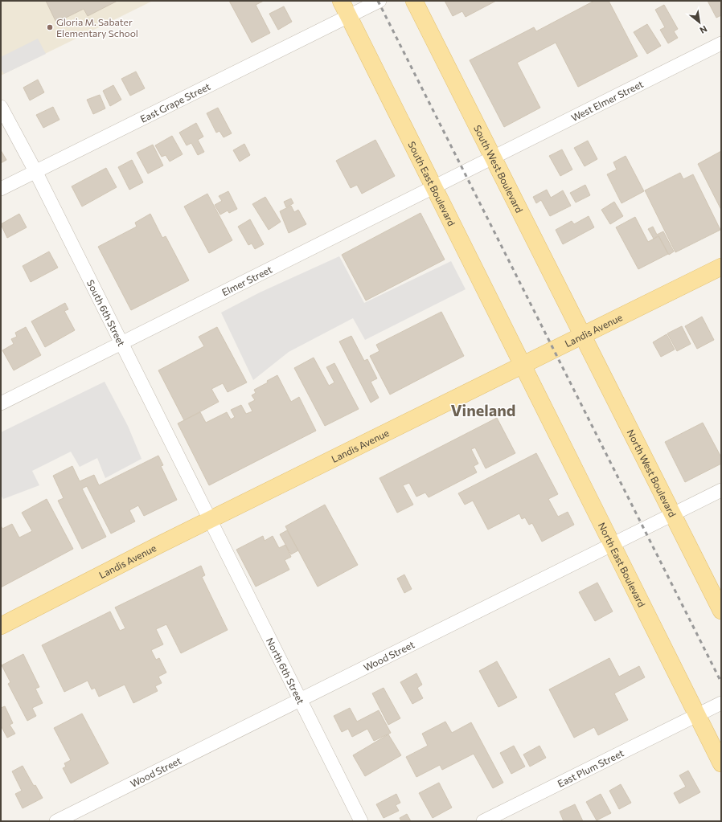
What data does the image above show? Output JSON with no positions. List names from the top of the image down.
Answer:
{
  "streets": {
    "main road": [
      "South West Boulevard",
      "South East Boulevard",
      "Landis Avenue",
      "North West Boulevard",
      "North East Boulevard"
    ],
    "street": [
      "West Elmer Street",
      "East Grape Street",
      "Elmer Street",
      "South 6th Street",
      "Wood Street",
      "North 6th Street",
      "East Plum Street"
    ]
  },
  "crossings": [
    ["West Elmer Street", "South West Boulevard"],
    ["West Elmer Street", "Elmer Street"],
    ["East Grape Street", "South East Boulevard"],
    ["East Grape Street", "South 6th Street"],
    ["South West Boulevard", "Elmer Street"],
    ["South West Boulevard", "Landis Avenue"],
    ["South West Boulevard", "North West Boulevard"],
    ["South East Boulevard", "Elmer Street"],
    ["South East Boulevard", "Landis Avenue"],
    ["South East Boulevard", "North East Boulevard"],
    ["Elmer Street", "South 6th Street"],
    ["South 6th Street", "Landis Avenue"],
    ["South 6th Street", "North 6th Street"],
    ["Landis Avenue", "North West Boulevard"],
    ["Landis Avenue", "North East Boulevard"],
    ["Landis Avenue", "North 6th Street"],
    ["North West Boulevard", "Wood Street"],
    ["North East Boulevard", "Wood Street"],
    ["North East Boulevard", "East Plum Street"],
    ["Wood Street", "North 6th Street"]
  ],
  "districts": ["Vineland"],
  "places": ["Gloria M. Sabater Elementary School"],
  "north": "bottom right"
}
